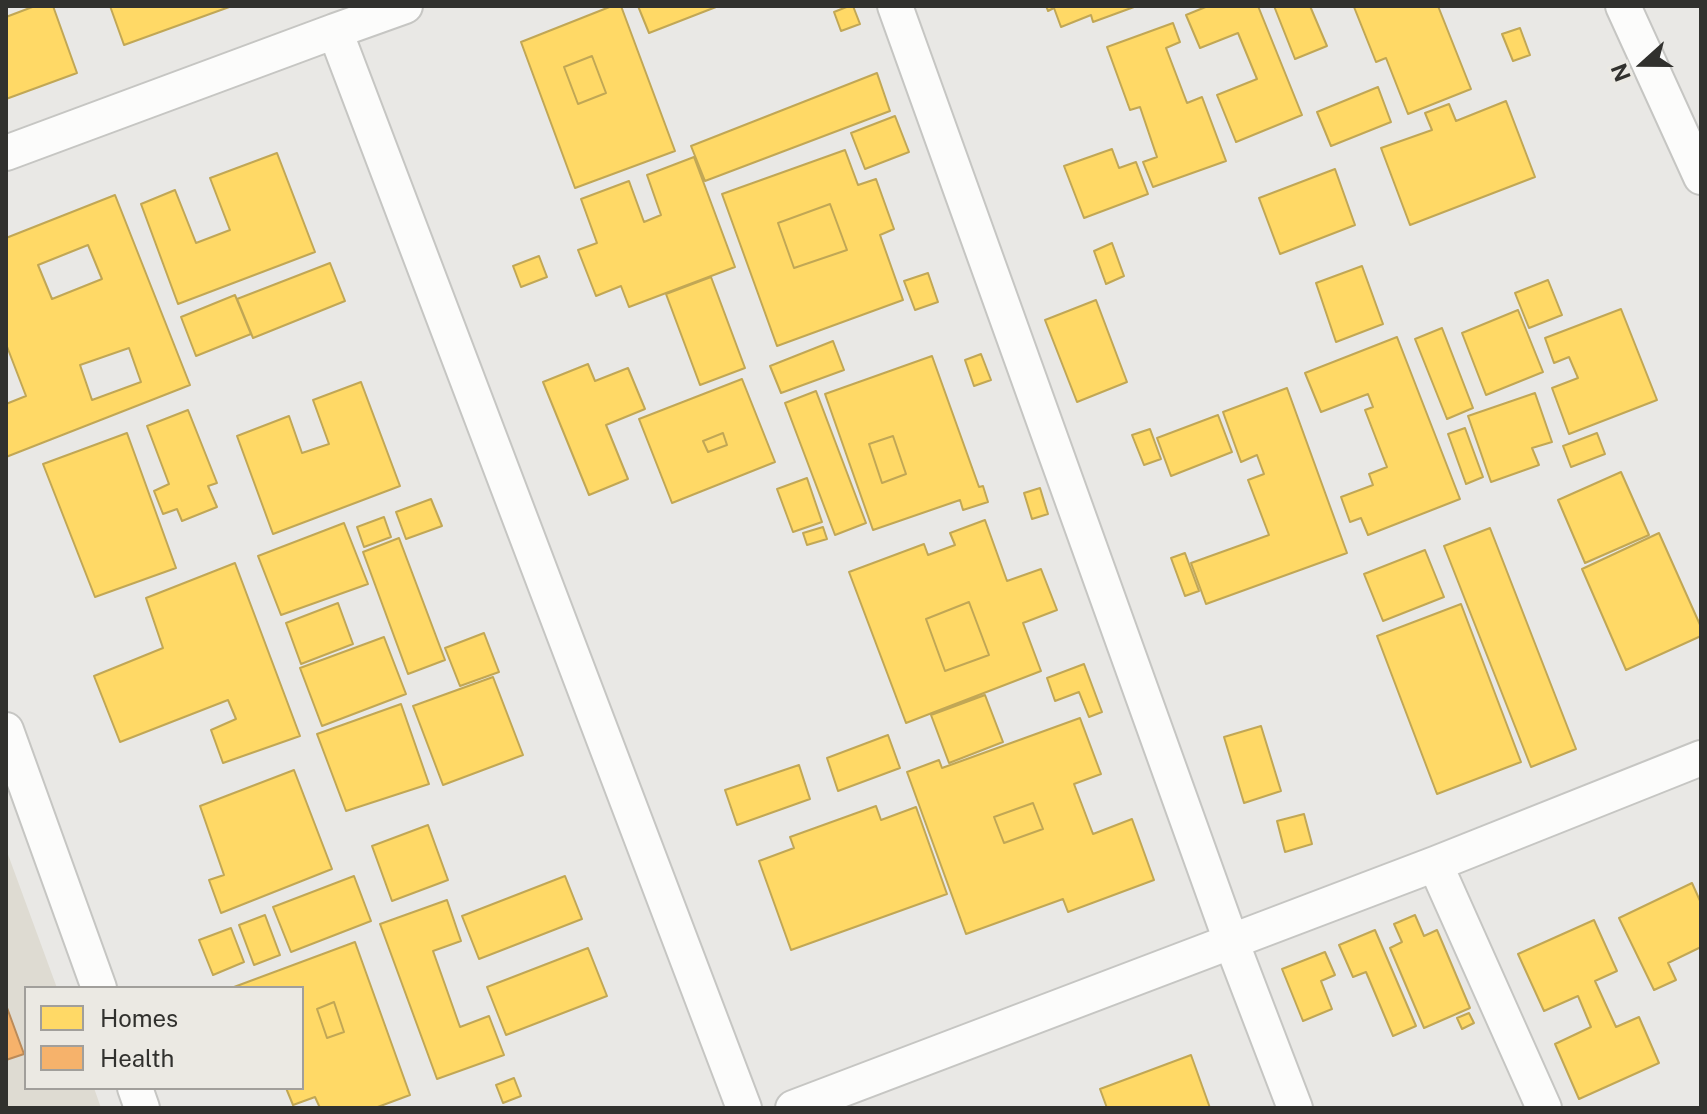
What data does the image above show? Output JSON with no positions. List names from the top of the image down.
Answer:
{
  "legend": ["Homes", "Health"],
  "north": "left"
}
